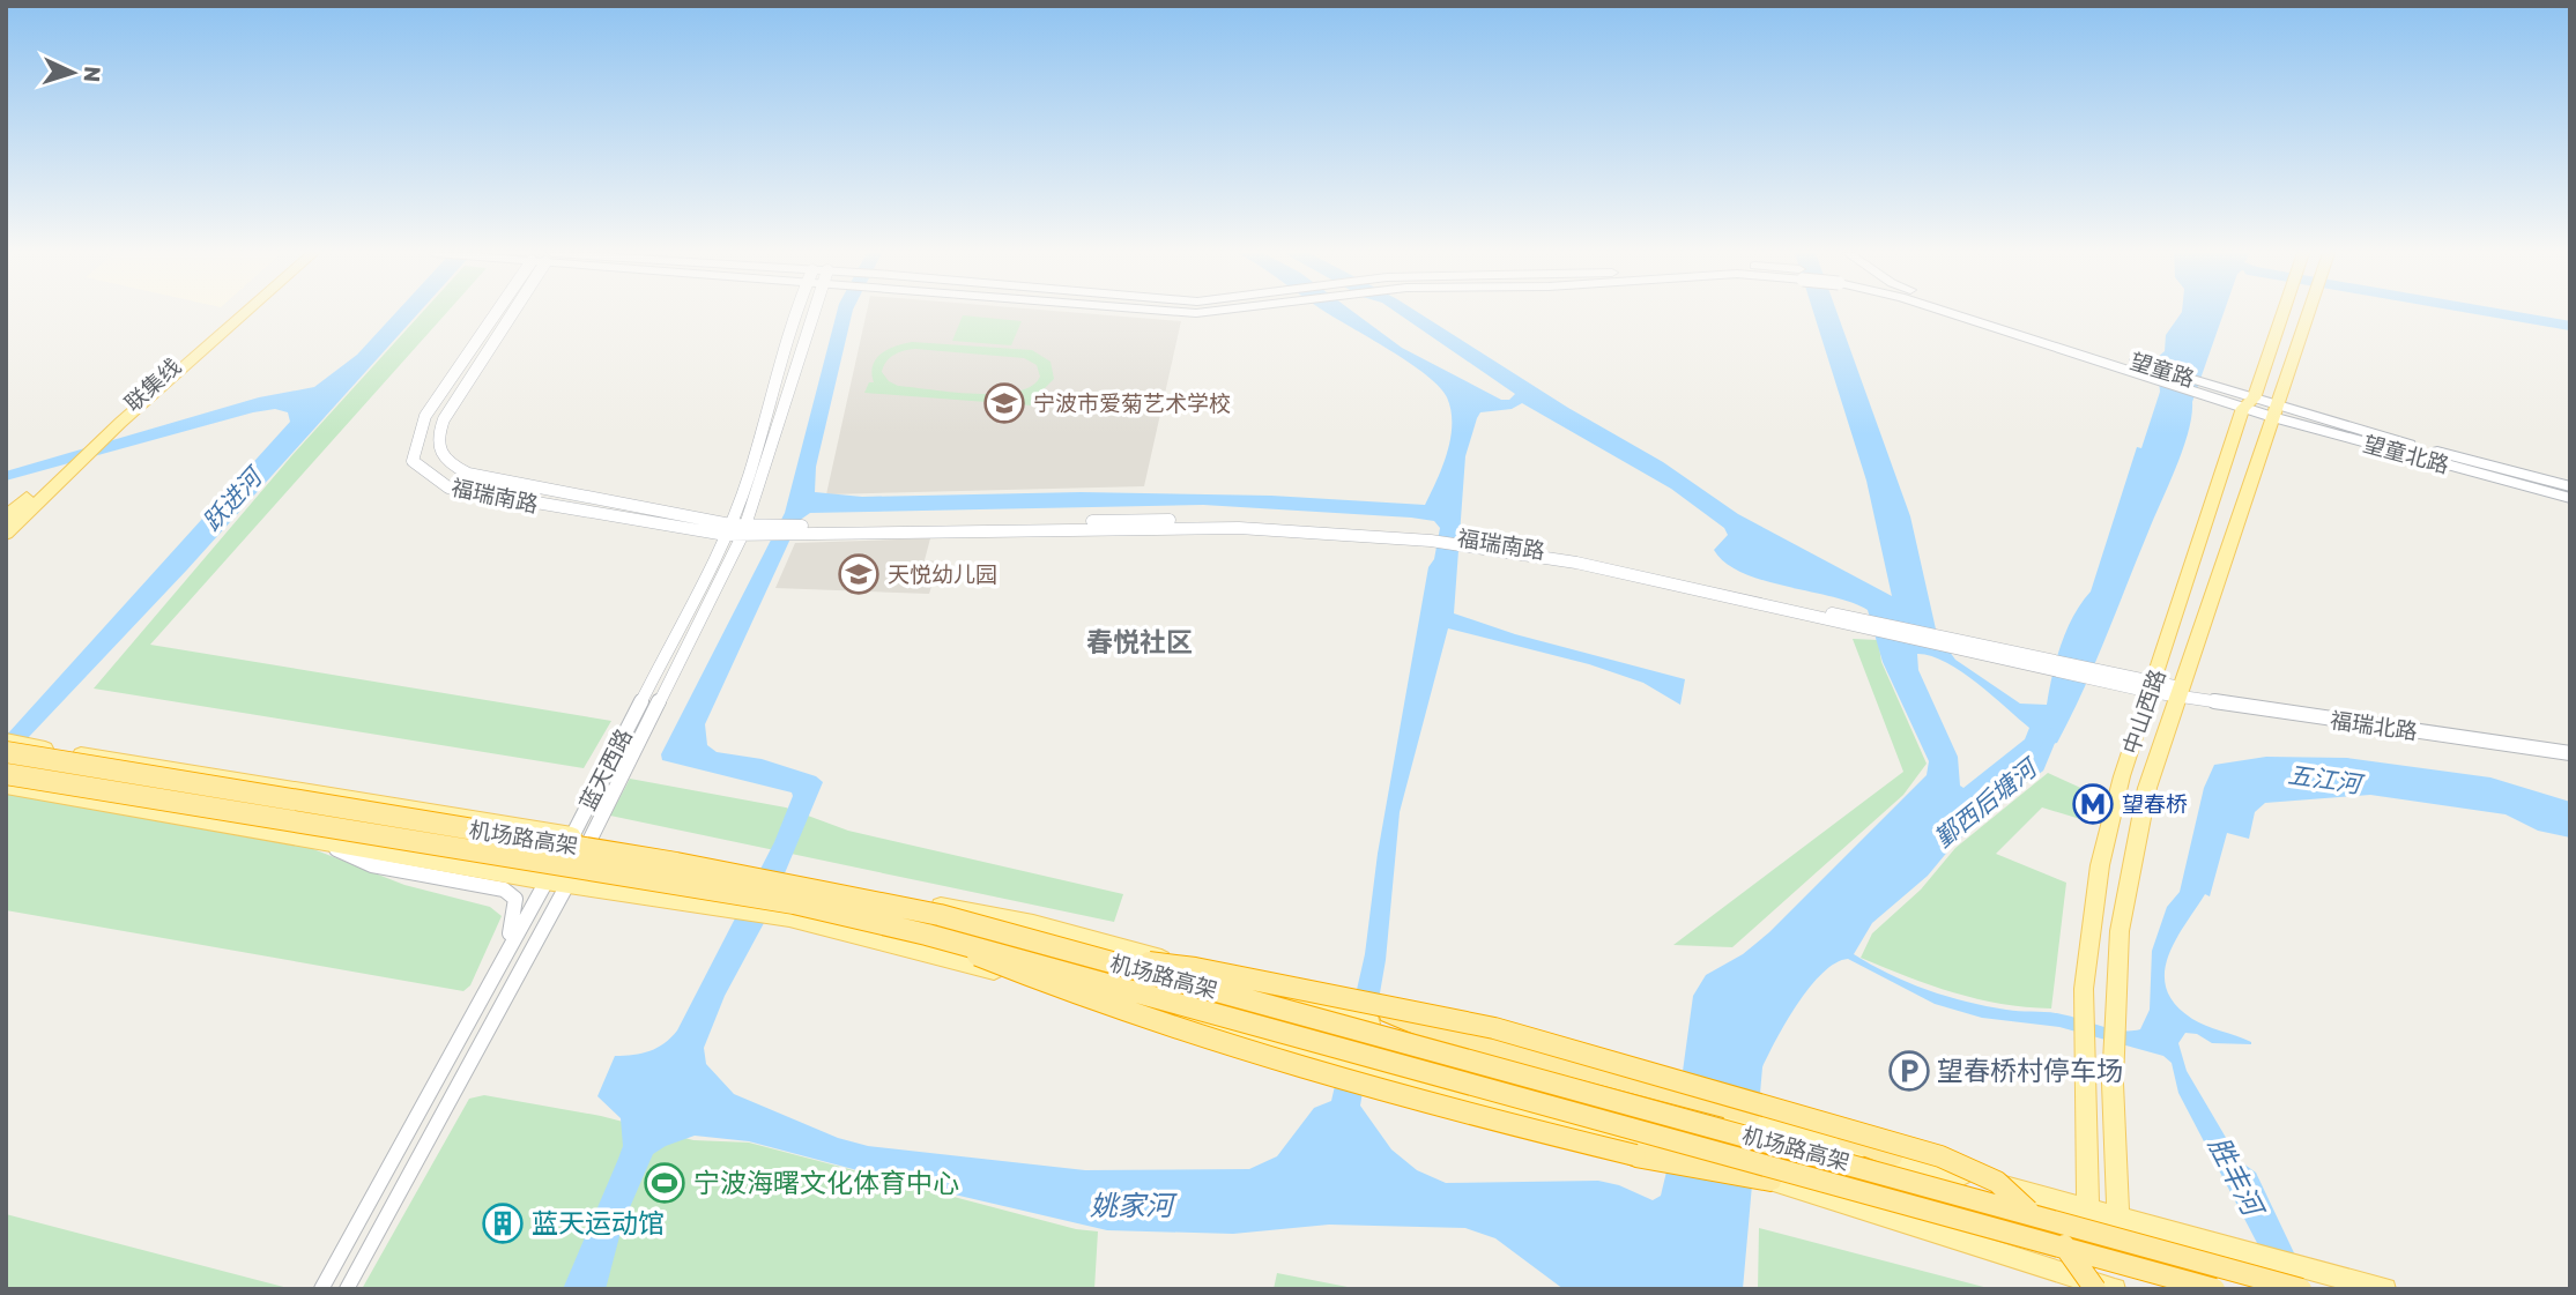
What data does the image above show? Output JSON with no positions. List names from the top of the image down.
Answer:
{
  "streets": {
    "highway": ["机场路高架"],
    "main road": [
      "望童路",
      "联集线",
      "望童北路",
      "中山西路"
    ],
    "street": ["福瑞南路", "福瑞北路", "蓝天西路"]
  },
  "crossings": [
    ["望童路", "望童北路"],
    ["望童路", "中山西路"],
    ["望童北路", "中山西路"],
    ["福瑞南路", "中山西路"],
    ["福瑞南路", "蓝天西路"],
    ["中山西路", "福瑞北路"]
  ],
  "districts": ["春悦社区"],
  "water": [
    "跃进河",
    "五江河",
    "鄞西后塘河",
    "胜丰河",
    "姚家河"
  ],
  "places": {
    "school or university": ["宁波市爱菊艺术学校", "天悦幼儿园"],
    "metro station": ["望春桥"],
    "parking": ["望春桥村停车场"],
    "sports": ["宁波海曙文化体育中心"],
    "building": ["蓝天运动馆"]
  },
  "north": "right"
}
